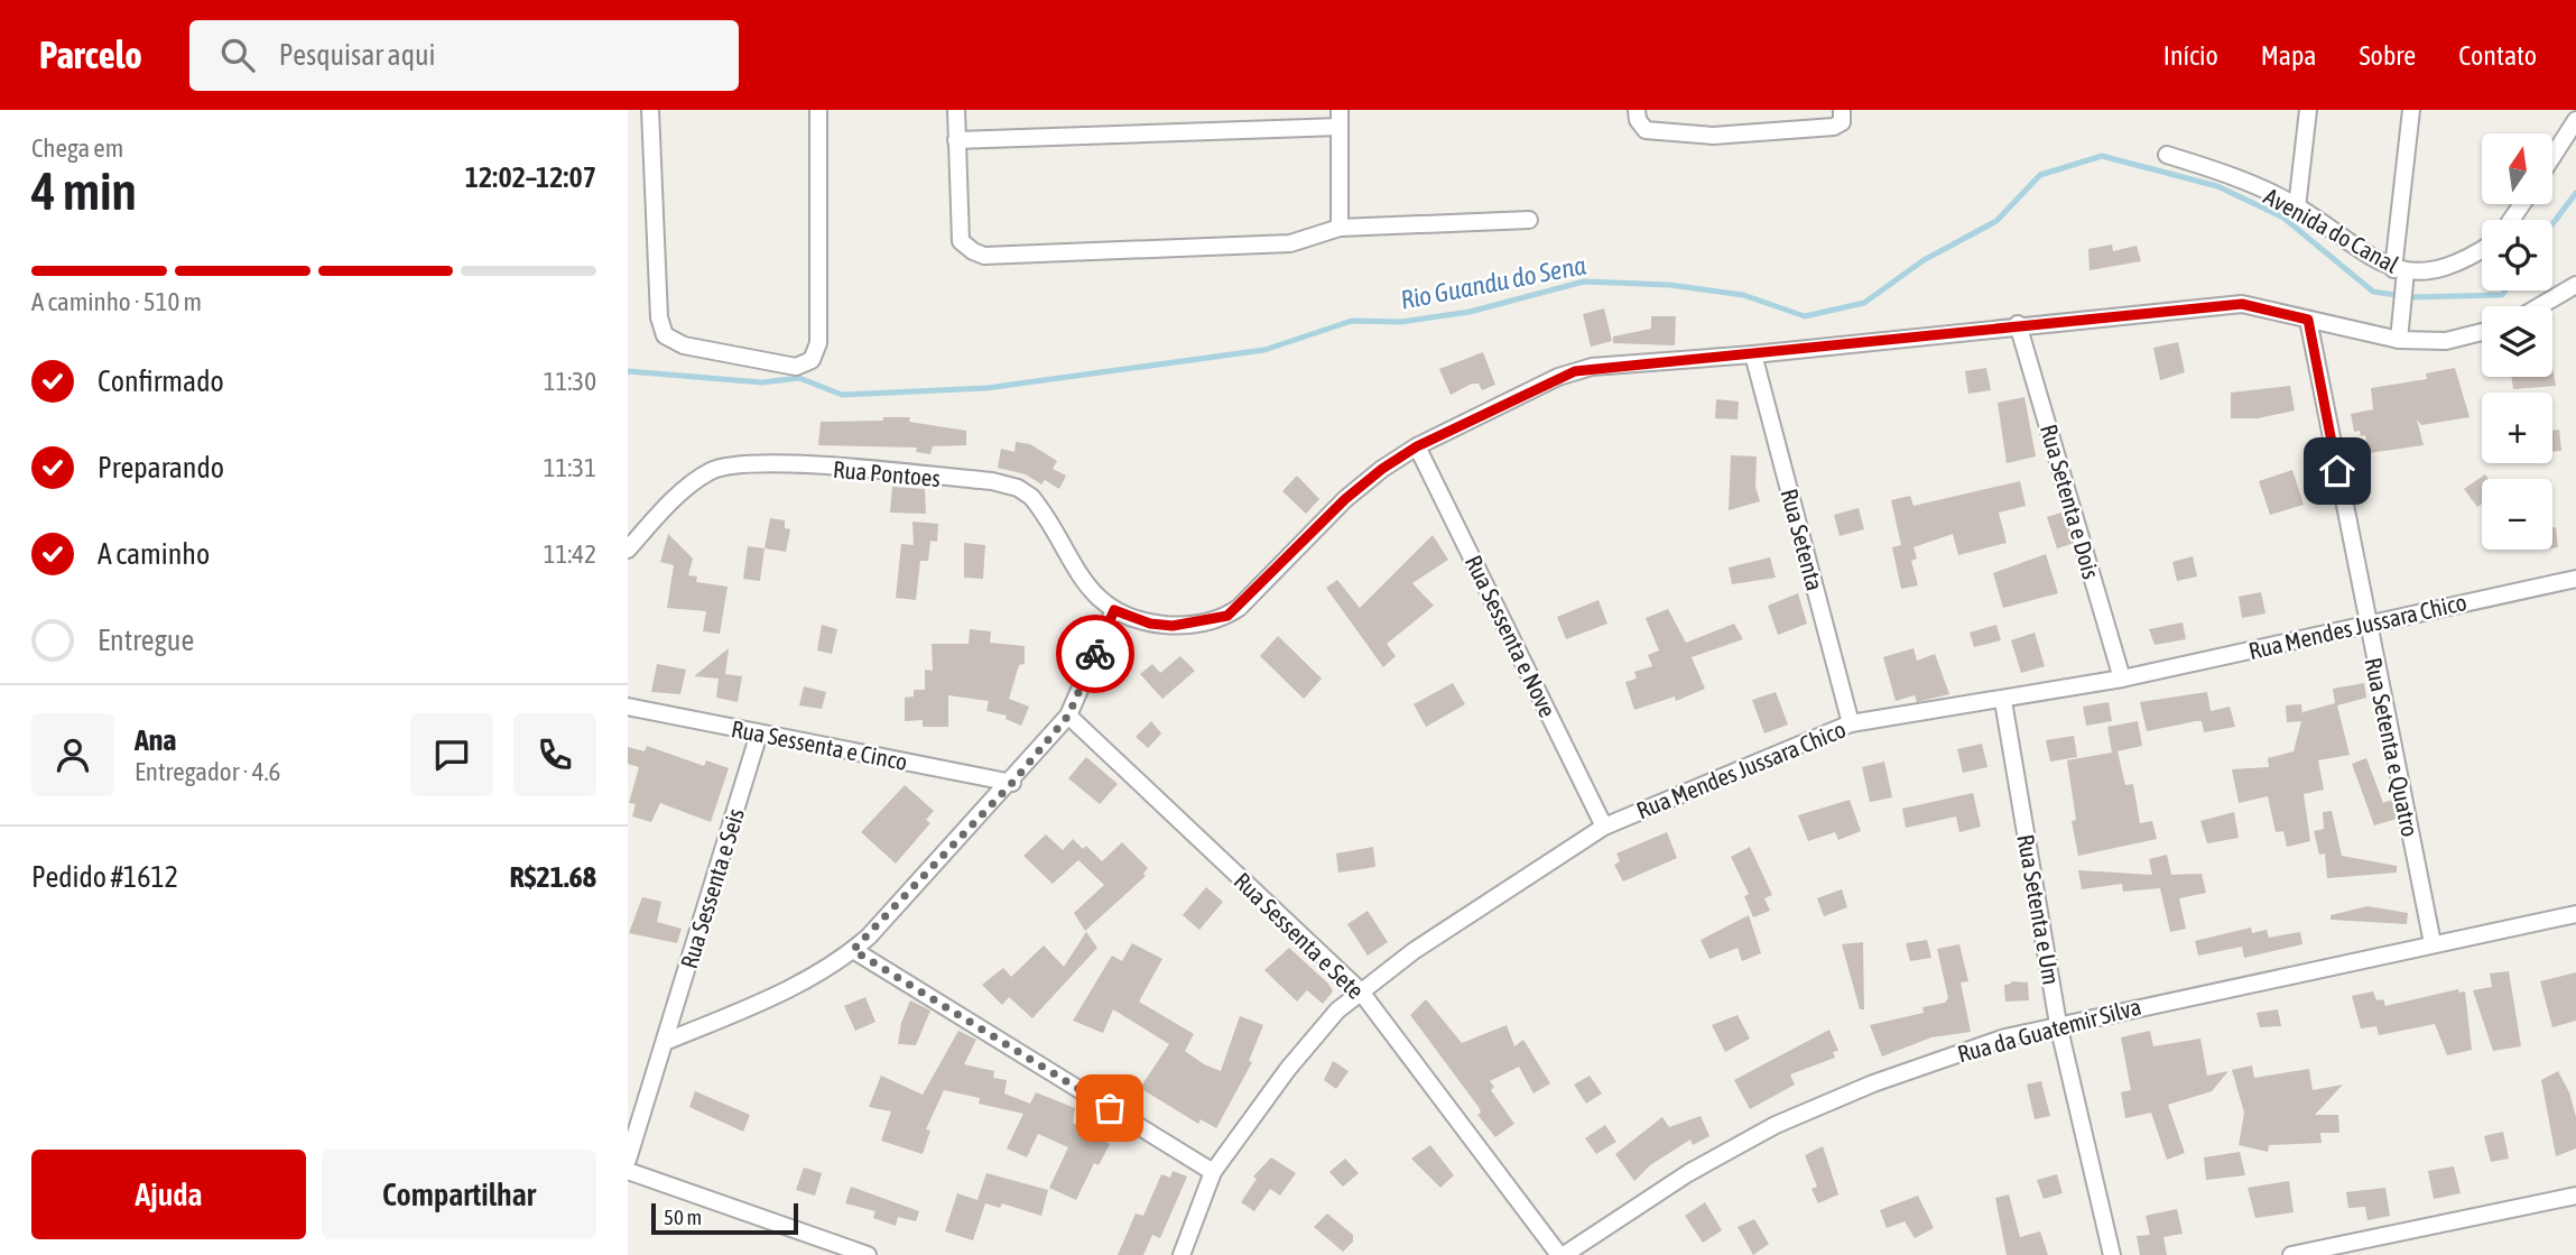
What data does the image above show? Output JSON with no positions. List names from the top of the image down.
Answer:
{
  "streets": {
    "street": [
      "Avenida do Canal",
      "Rua Pontoes",
      "Rua Setenta e Dois",
      "Rua Setenta",
      "Rua Mendes Jussara Chico",
      "Rua Sessenta e Nove",
      "Rua Sessenta e Cinco",
      "Rua Setenta e Quatro",
      "Rua Sessenta e Seis",
      "Rua Setenta e Um",
      "Rua Sessenta e Sete",
      "Rua da Guatemir Silva"
    ]
  },
  "crossings": [
    ["Rua Setenta e Dois", "Rua Mendes Jussara Chico"],
    ["Rua Setenta", "Rua Mendes Jussara Chico"],
    ["Rua Mendes Jussara Chico", "Rua Sessenta e Nove"],
    ["Rua Mendes Jussara Chico", "Rua Setenta e Quatro"],
    ["Rua Mendes Jussara Chico", "Rua Setenta e Um"],
    ["Rua Mendes Jussara Chico", "Rua Sessenta e Sete"],
    ["Rua Sessenta e Cinco", "Rua Sessenta e Seis"],
    ["Rua Setenta e Quatro", "Rua da Guatemir Silva"],
    ["Rua Setenta e Um", "Rua da Guatemir Silva"],
    ["Rua Sessenta e Sete", "Rua da Guatemir Silva"]
  ],
  "water": ["Rio Guandu do Sena"],
  "scale_bar": "50 m",
  "north": "top",
  "page": {
    "header": "Parcelo",
    "search": "Pesquisar aqui",
    "nav": [
      "Início",
      "Mapa",
      "Sobre",
      "Contato"
    ],
    "heading": ["4 min", "Chega em", "12:02–12:07"],
    "panel": [
      "Ana",
      "Entregador · 4.6",
      "Pedido #1612",
      "R$21.68"
    ],
    "map_buttons": ["+", "−"],
    "bar": "A caminho · 510 m",
    "list": [
      ["Confirmado", "11:30"],
      ["Preparando", "11:31"],
      ["A caminho", "11:42"],
      "Entregue"
    ],
    "buttons": ["Ajuda", "Compartilhar"],
    "scale": "50 m"
  }
}
